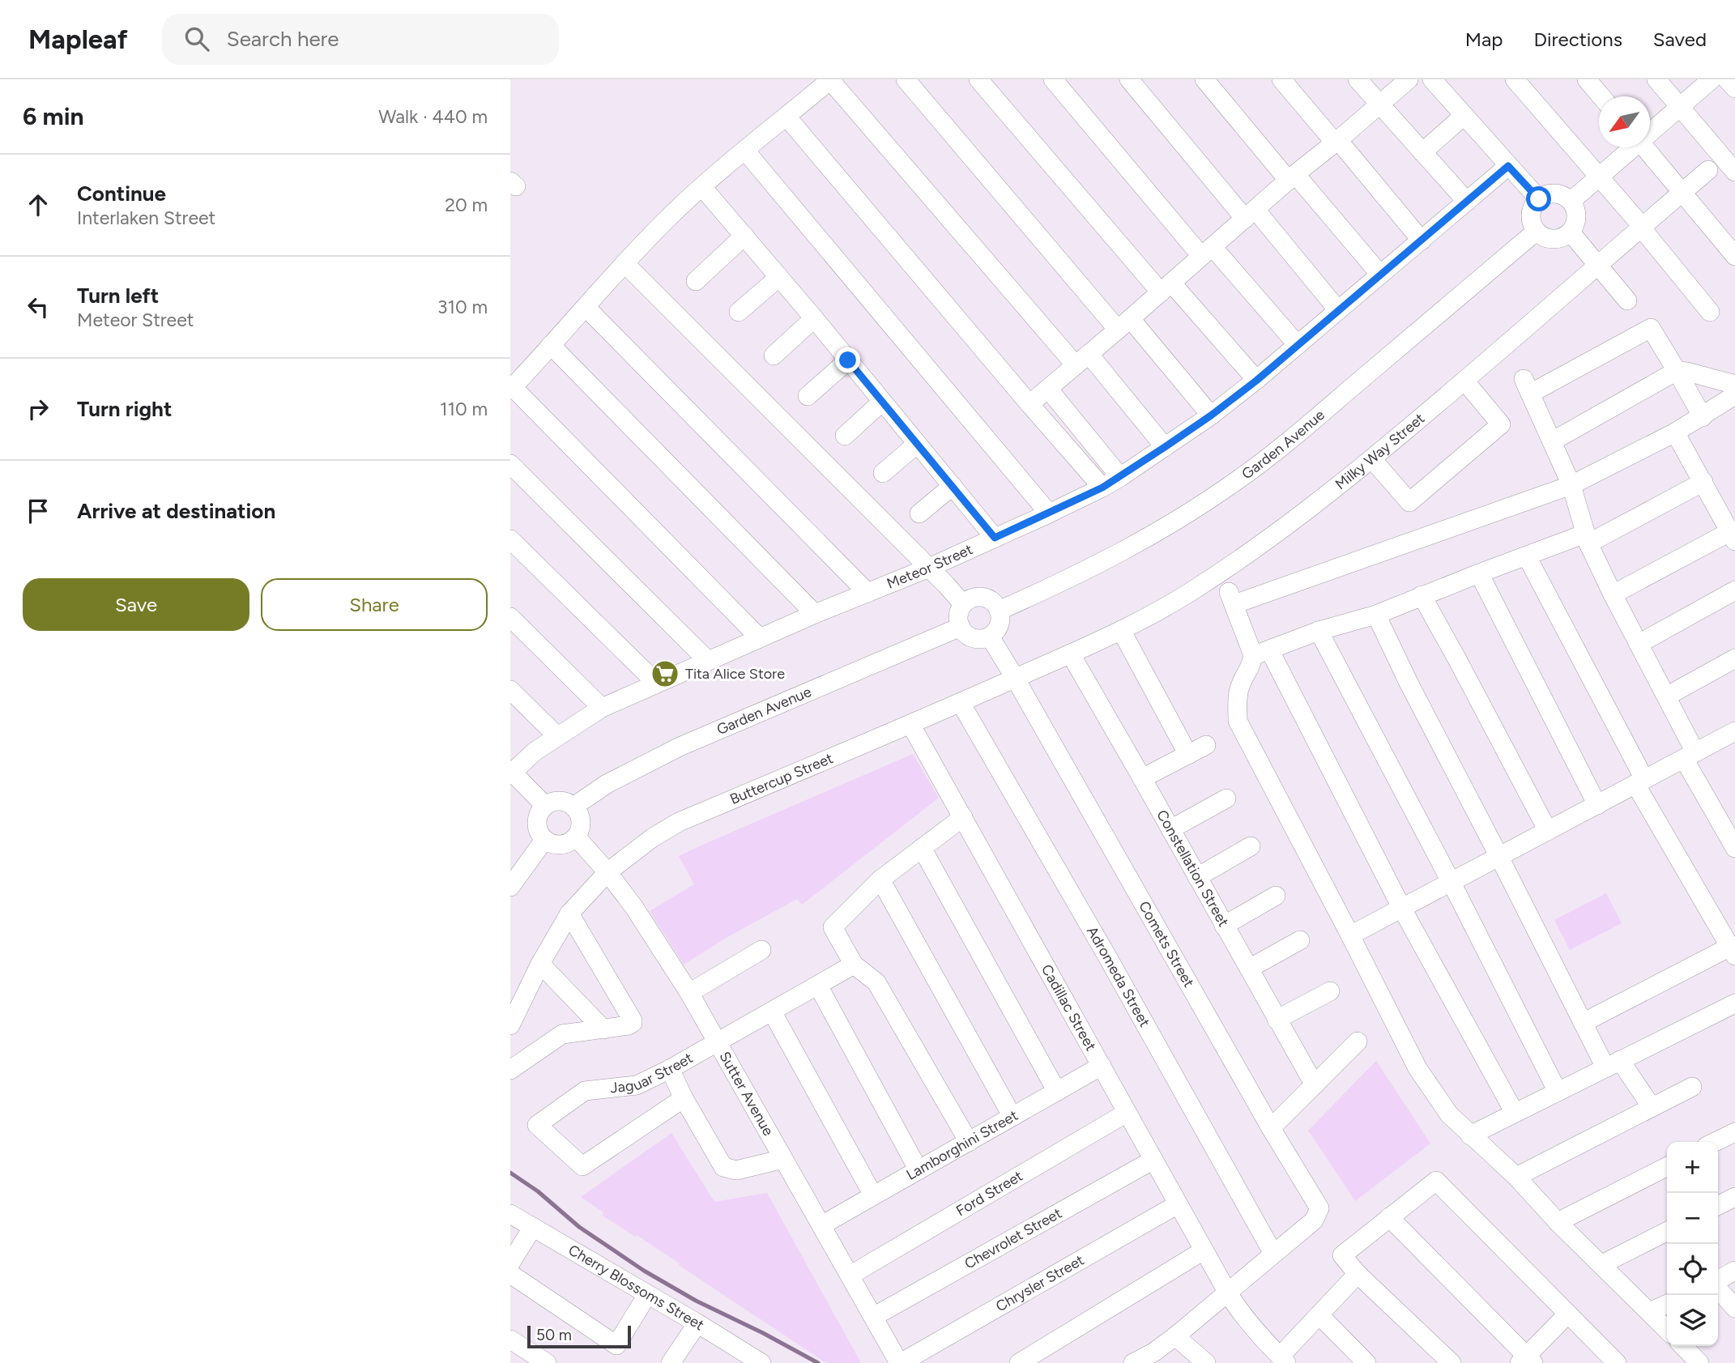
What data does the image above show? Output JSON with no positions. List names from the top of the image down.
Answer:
{
  "streets": {
    "street": [
      "Garden Avenue",
      "Milky Way Street",
      "Meteor Street",
      "Buttercup Street",
      "Constellation Street",
      "Comets Street",
      "Adromeda Street",
      "Cadillac Street",
      "Jaguar Street",
      "Sutter Avenue",
      "Lamborghini Street",
      "Ford Street",
      "Chevrolet Street",
      "Chrysler Street",
      "Cherry Blossoms Street"
    ]
  },
  "crossings": [
    ["Garden Avenue", "Comets Street"],
    ["Garden Avenue", "Sutter Avenue"],
    ["Milky Way Street", "Buttercup Street"],
    ["Milky Way Street", "Constellation Street"],
    ["Milky Way Street", "Comets Street"],
    ["Buttercup Street", "Comets Street"],
    ["Buttercup Street", "Adromeda Street"],
    ["Buttercup Street", "Cadillac Street"],
    ["Buttercup Street", "Sutter Avenue"],
    ["Comets Street", "Adromeda Street"],
    ["Cadillac Street", "Lamborghini Street"],
    ["Cadillac Street", "Ford Street"],
    ["Cadillac Street", "Chevrolet Street"],
    ["Cadillac Street", "Chrysler Street"],
    ["Jaguar Street", "Sutter Avenue"],
    ["Sutter Avenue", "Lamborghini Street"],
    ["Sutter Avenue", "Ford Street"],
    ["Sutter Avenue", "Chevrolet Street"],
    ["Sutter Avenue", "Chrysler Street"]
  ],
  "places": {
    "supermarket": ["Tita Alice Store"]
  },
  "scale_bar": "50 m",
  "north": "bottom left",
  "page": {
    "header": "Mapleaf",
    "search": "Search here",
    "nav": ["Map", "Directions", "Saved"],
    "heading": ["6 min", "Walk · 440 m"],
    "list": [
      ["Continue", "Interlaken Street", "20 m"],
      ["Turn left", "Meteor Street", "310 m"],
      ["Turn right", "110 m"],
      "Arrive at destination"
    ],
    "buttons": ["Save", "Share"],
    "map_buttons": ["+", "−"],
    "scale": "50 m"
  }
}
